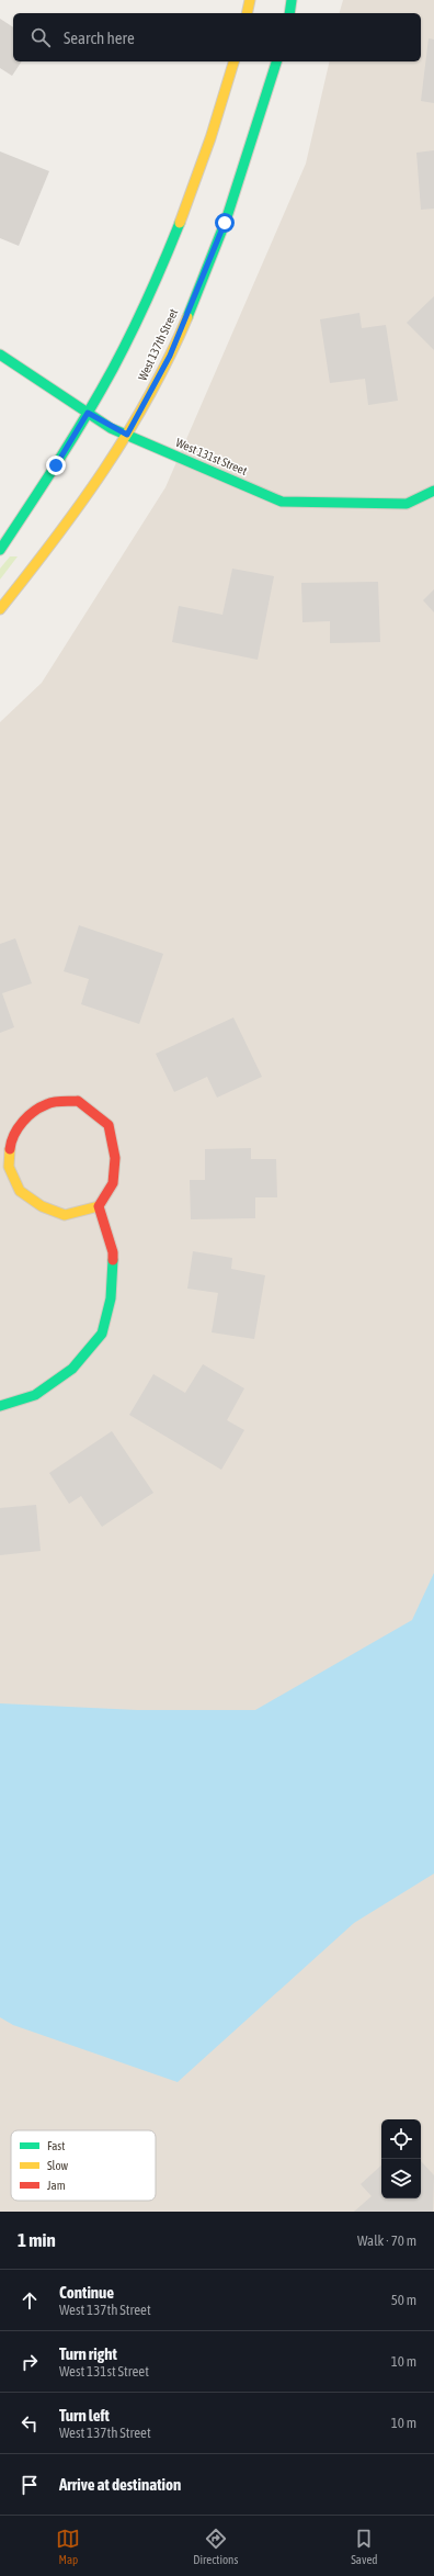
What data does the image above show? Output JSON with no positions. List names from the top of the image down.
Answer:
{
  "streets": {
    "main road": ["West 137th Street", "West 131st Street"]
  },
  "crossings": [
    ["West 137th Street", "West 131st Street"]
  ],
  "legend": ["Fast", "Slow", "Jam"],
  "page": {
    "search": "Search here",
    "heading": ["1 min", "Walk · 70 m"],
    "list": [
      ["Continue", "West 137th Street", "50 m"],
      ["Turn right", "West 131st Street", "10 m"],
      ["Turn left", "West 137th Street", "10 m"],
      "Arrive at destination"
    ],
    "nav": ["Map", "Directions", "Saved"]
  }
}
